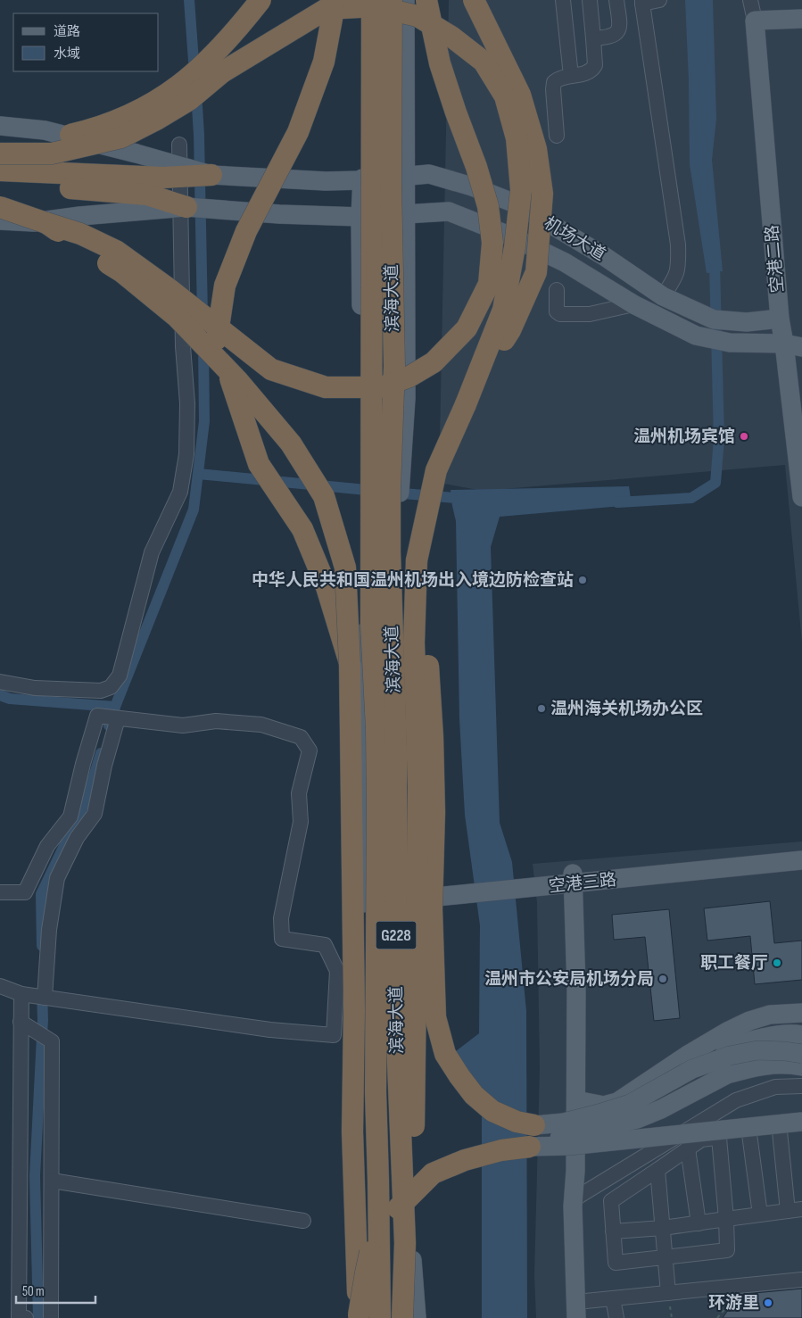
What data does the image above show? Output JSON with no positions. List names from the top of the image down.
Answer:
{
  "streets": {
    "highway": ["滨海大道", "G228"],
    "main road": ["机场大道", "空港二路", "空港三路"]
  },
  "crossings": [
    ["机场大道", "空港二路"]
  ],
  "places": [
    "温州机场宾馆",
    "中华人民共和国温州机场出入境边防检查站",
    "温州海关机场办公区",
    "职工餐厅",
    "温州市公安局机场分局",
    "环游里"
  ],
  "legend": ["道路", "水域"],
  "scale_bar": "50 m"
}
